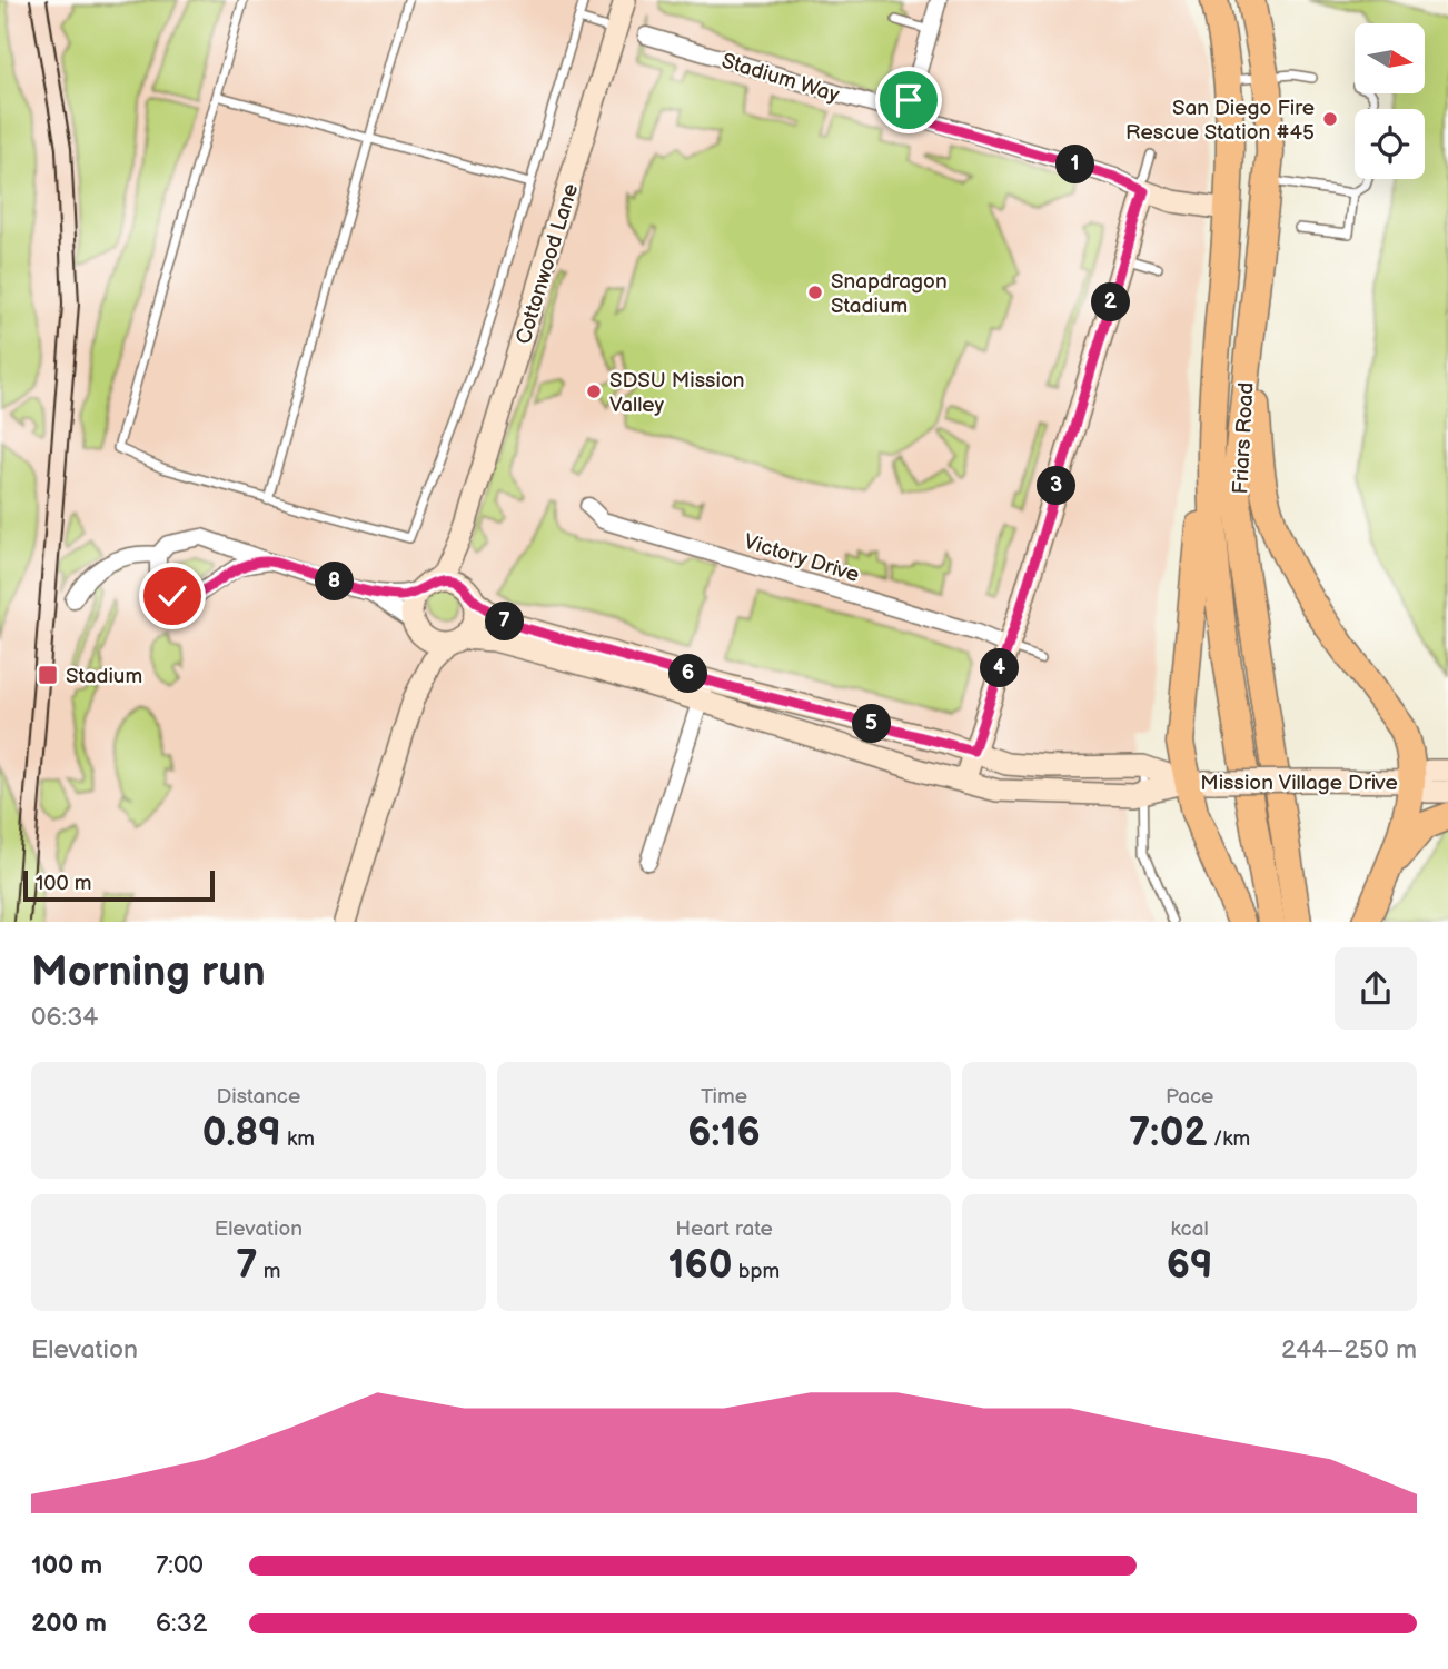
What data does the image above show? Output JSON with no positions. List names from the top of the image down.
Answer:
{
  "streets": {
    "highway": ["Friars Road"],
    "main road": ["Stadium Way", "Cottonwood Lane", "Mission Village Drive"],
    "street": ["Victory Drive"]
  },
  "crossings": [
    ["Stadium Way", "Friars Road"]
  ],
  "places": {
    "other": ["San Diego Fire Rescue Station #45", "Snapdragon Stadium", "SDSU Mission Valley"],
    "transit": ["Stadium"]
  },
  "scale_bar": "100 m",
  "north": "right",
  "page": {
    "pins": [
      "1",
      "2",
      "3",
      "8",
      "7",
      "4",
      "6",
      "5"
    ],
    "scale": "100 m",
    "heading": ["Morning run", "06:34"],
    "stats": [
      ["Distance", "0.89 km"],
      ["Time", "6:16"],
      ["Pace", "7:02 /km"],
      ["Elevation", "7 m"],
      ["Heart rate", "160 bpm"],
      ["kcal", "69"]
    ],
    "chart": ["Elevation", "244–250 m"],
    "list": [
      {
        "name": "100 m",
        "note": "7:00"
      },
      {
        "name": "200 m",
        "note": "6:32"
      }
    ]
  }
}
